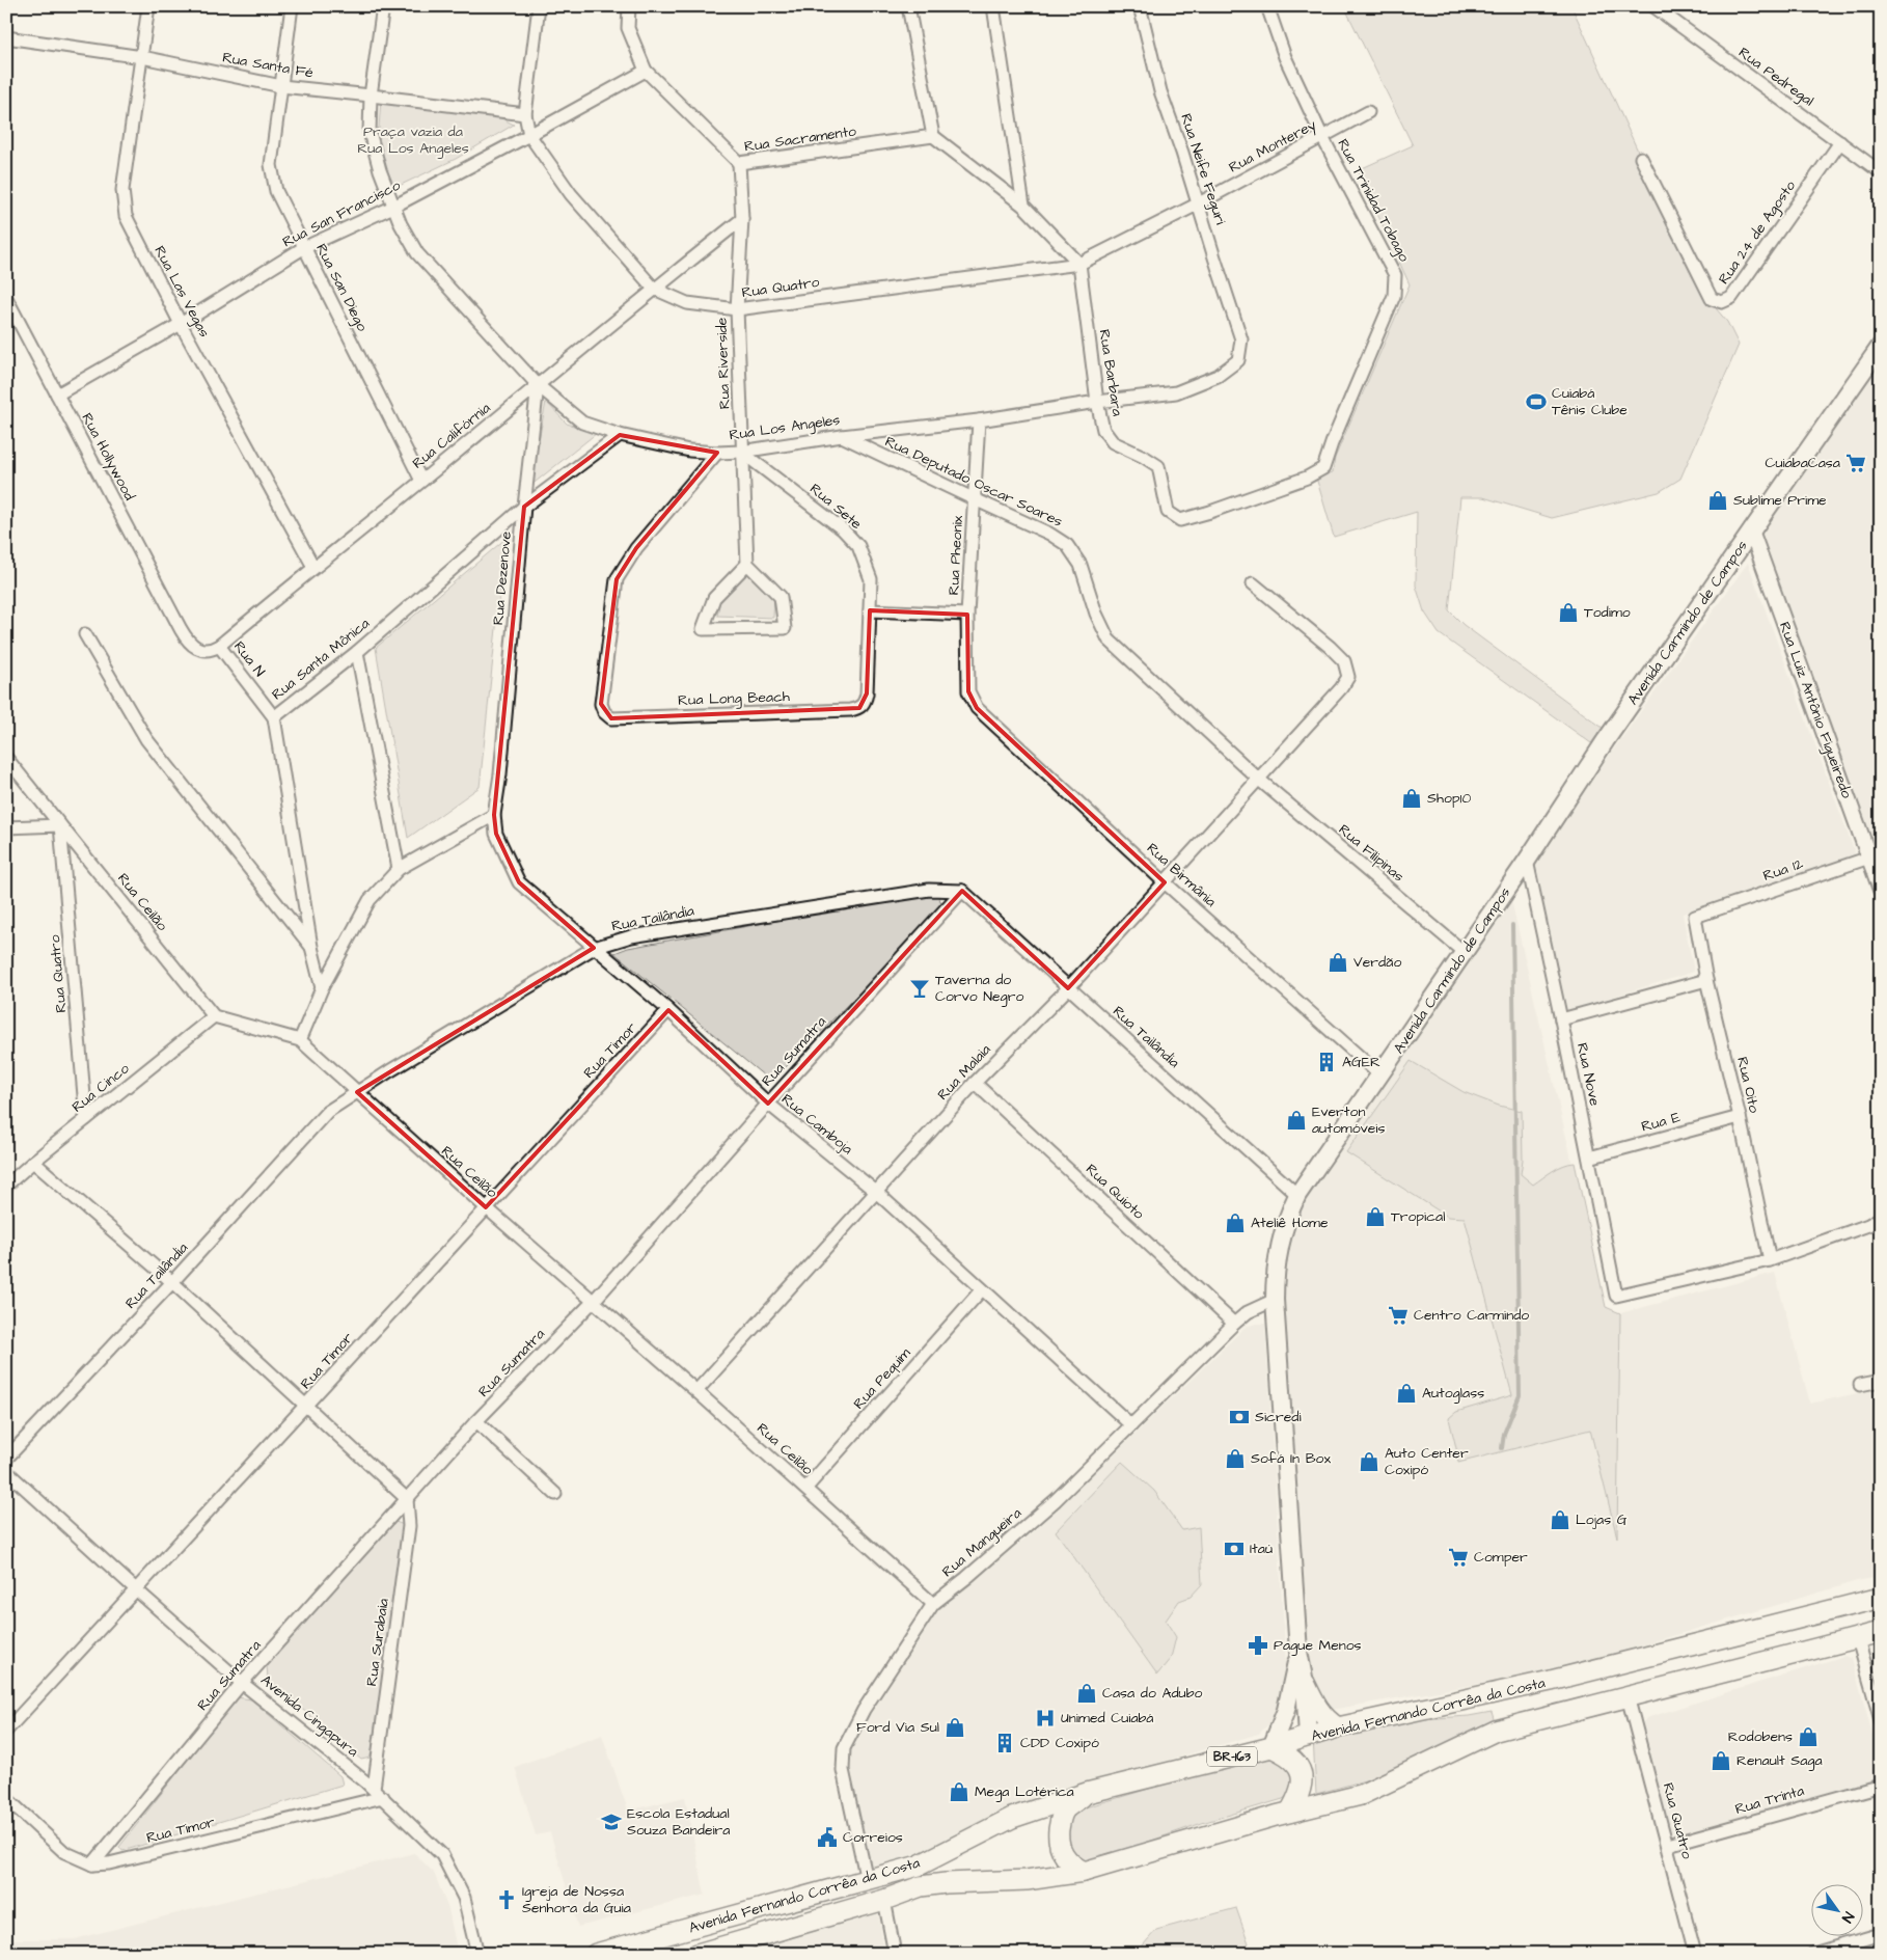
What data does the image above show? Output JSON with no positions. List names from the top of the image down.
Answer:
{
  "streets": {
    "highway": ["Avenida Fernando Corrêa da Costa", "BR-163"],
    "main road": ["Avenida Carmindo de Campos"],
    "street": [
      "Rua Santa Fé",
      "Rua Pedregal",
      "Rua Sacramento",
      "Rua Monterey",
      "Rua Neife Feguri",
      "Rua Trinidad Tobago",
      "Rua San Francisco",
      "Rua 24 de Agosto",
      "Rua San Diego",
      "Rua Quatro",
      "Rua Las Vegas",
      "Rua Riverside",
      "Rua Barbara",
      "Rua Los Angeles",
      "Rua Califórnia",
      "Rua Hollywood",
      "Rua Deputado Oscar Soares",
      "Rua Sete",
      "Rua Pheonix",
      "Rua Dezenove",
      "Rua N",
      "Rua Santa Mônica",
      "Rua Long Beach",
      "Rua Luiz Antônio Figueiredo",
      "Rua Filipinas",
      "Rua 12",
      "Rua Birmânia",
      "Rua Ceilão",
      "Rua Tailândia",
      "Rua Timor",
      "Rua Sumatra",
      "Rua Malaia",
      "Rua Nove",
      "Rua Oito",
      "Rua Cinco",
      "Rua E",
      "Rua Camboja",
      "Rua Quioto",
      "Rua Pequim",
      "Rua Mangueira",
      "Rua Surabaia",
      "Avenida Cingapura",
      "Rua Trinta"
    ]
  },
  "crossings": [
    ["Rua Santa Fé", "Rua San Diego"],
    ["Rua Santa Fé", "Rua Las Vegas"],
    ["Rua Santa Fé", "Rua Los Angeles"],
    ["Rua Pedregal", "Rua 24 de Agosto"],
    ["Rua Sacramento", "Rua San Francisco"],
    ["Rua Sacramento", "Rua Riverside"],
    ["Rua Monterey", "Rua Neife Feguri"],
    ["Rua Monterey", "Rua Trinidad Tobago"],
    ["Rua Monterey", "Rua Quatro"],
    ["Rua Monterey", "Rua Barbara"],
    ["Rua Neife Feguri", "Rua Los Angeles"],
    ["Rua Trinidad Tobago", "Rua Barbara"],
    ["Rua San Francisco", "Rua San Diego"],
    ["Rua San Francisco", "Rua Quatro"],
    ["Rua San Francisco", "Rua Las Vegas"],
    ["Rua San Francisco", "Rua Los Angeles"],
    ["Rua San Francisco", "Rua Hollywood"],
    ["Rua San Diego", "Rua Califórnia"],
    ["Rua Quatro", "Rua Riverside"],
    ["Rua Quatro", "Rua Barbara"],
    ["Rua Quatro", "Rua Califórnia"],
    ["Rua Quatro", "Rua Ceilão"],
    ["Rua Quatro", "Rua Cinco"],
    ["Rua Quatro", "Avenida Fernando Corrêa da Costa"],
    ["Rua Quatro", "Rua Trinta"],
    ["Rua Las Vegas", "Rua Califórnia"],
    ["Rua Riverside", "Rua Los Angeles"],
    ["Rua Riverside", "Rua Califórnia"],
    ["Rua Riverside", "Rua Sete"],
    ["Rua Barbara", "Rua Los Angeles"],
    ["Rua Los Angeles", "Rua Califórnia"],
    ["Rua Los Angeles", "Rua Deputado Oscar Soares"],
    ["Rua Los Angeles", "Rua Sete"],
    ["Rua Los Angeles", "Rua Pheonix"],
    ["Rua Los Angeles", "Rua Dezenove"],
    ["Rua Los Angeles", "Rua Santa Mônica"],
    ["Rua Los Angeles", "Rua Long Beach"],
    ["Rua Califórnia", "Rua Hollywood"],
    ["Rua Califórnia", "Rua Dezenove"],
    ["Rua Califórnia", "Rua N"],
    ["Rua Hollywood", "Rua N"],
    ["Rua Deputado Oscar Soares", "Rua Pheonix"],
    ["Rua Deputado Oscar Soares", "Rua Filipinas"],
    ["Rua Deputado Oscar Soares", "Rua Malaia"],
    ["Rua Sete", "Rua Long Beach"],
    ["Rua Pheonix", "Rua Birmânia"],
    ["Rua Dezenove", "Rua Santa Mônica"],
    ["Rua Dezenove", "Rua Camboja"],
    ["Avenida Carmindo de Campos", "Rua Luiz Antônio Figueiredo"],
    ["Avenida Carmindo de Campos", "Rua Filipinas"],
    ["Avenida Carmindo de Campos", "Rua Birmânia"],
    ["Avenida Carmindo de Campos", "Rua Tailândia"],
    ["Avenida Carmindo de Campos", "Rua Nove"],
    ["Avenida Carmindo de Campos", "Rua Mangueira"],
    ["Avenida Carmindo de Campos", "Avenida Fernando Corrêa da Costa"],
    ["Rua N", "Rua Santa Mônica"],
    ["Rua Luiz Antônio Figueiredo", "Rua 12"],
    ["Rua Filipinas", "Rua Malaia"],
    ["Rua 12", "Rua Oito"],
    ["Rua Birmânia", "Rua Malaia"],
    ["Rua Ceilão", "Rua Tailândia"],
    ["Rua Ceilão", "Rua Timor"],
    ["Rua Ceilão", "Rua Sumatra"],
    ["Rua Ceilão", "Rua Malaia"],
    ["Rua Ceilão", "Rua Cinco"],
    ["Rua Ceilão", "Rua Pequim"],
    ["Rua Ceilão", "Rua Mangueira"],
    ["Rua Tailândia", "Rua Sumatra"],
    ["Rua Tailândia", "Rua Malaia"],
    ["Rua Tailândia", "Rua Camboja"],
    ["Rua Timor", "Rua Sumatra"],
    ["Rua Timor", "Rua Camboja"],
    ["Rua Timor", "Rua Surabaia"],
    ["Rua Timor", "Avenida Cingapura"],
    ["Rua Sumatra", "Rua Camboja"],
    ["Rua Sumatra", "Rua Surabaia"],
    ["Rua Sumatra", "Avenida Cingapura"],
    ["Rua Malaia", "Rua Camboja"],
    ["Rua Malaia", "Rua Quioto"],
    ["Rua Nove", "Rua Oito"],
    ["Rua Nove", "Rua E"],
    ["Rua Oito", "Rua E"],
    ["Rua Camboja", "Rua Pequim"],
    ["Rua Camboja", "Rua Mangueira"],
    ["Rua Quioto", "Rua Mangueira"],
    ["Rua Mangueira", "Avenida Fernando Corrêa da Costa"],
    ["Rua Surabaia", "Avenida Cingapura"]
  ],
  "parks": ["Praça vazia da Rua Los Angeles"],
  "places": {
    "sports": ["Cuiabá Tênis Clube"],
    "supermarket": ["CuiabaCasa", "Centro Carmindo", "Comper"],
    "shop": [
      "Sublime Prime",
      "Todimo",
      "Shop10",
      "Verdão",
      "Everton automóveis",
      "Tropical",
      "Ateliê Home",
      "Autoglass",
      "Sofá In Box",
      "Auto Center Coxipó",
      "Lojas G",
      "Casa do Adubo",
      "Ford Via Sul",
      "Rodobens",
      "Renault Saga",
      "Mega Lotérica"
    ],
    "bar": ["Taverna do Corvo Negro"],
    "building": ["AGER", "CDD Coxipó"],
    "bank": ["Sicredi", "Itaú"],
    "pharmacy": ["Pague Menos"],
    "hospital": ["Unimed Cuiabá"],
    "school or university": ["Escola Estadual Souza Bandeira"],
    "public building": ["Correios"],
    "church": ["Igreja de Nossa Senhora da Guia"]
  },
  "north": "bottom right"
}
